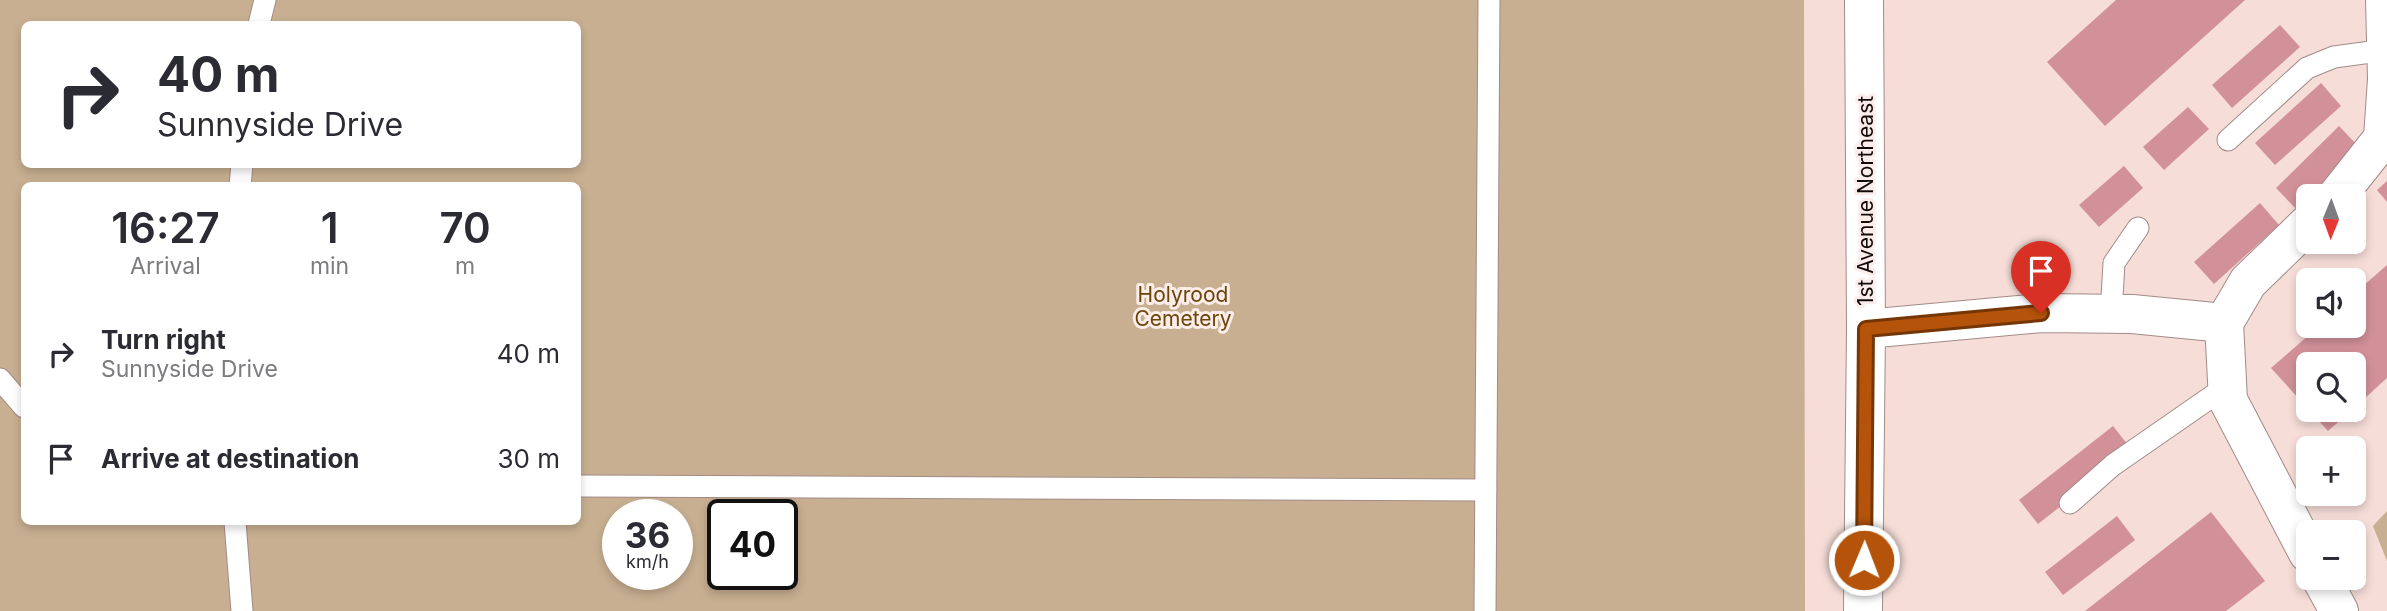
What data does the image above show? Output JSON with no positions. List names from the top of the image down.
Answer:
{
  "streets": {
    "street": ["1st Avenue Northeast"]
  },
  "parks": ["Holyrood Cemetery"],
  "north": "bottom",
  "page": {
    "turn": ["40 m", "Sunnyside Drive"],
    "eta": [
      "16:27",
      "Arrival",
      "1",
      "min",
      "70",
      "m"
    ],
    "map_buttons": ["+", "−"],
    "list": [
      {
        "name": "Turn right",
        "note": "Sunnyside Drive",
        "value": "40 m"
      },
      {
        "name": "Arrive at destination",
        "value": "30 m"
      }
    ],
    "speed": "36 km/h",
    "limit": "40"
  }
}
